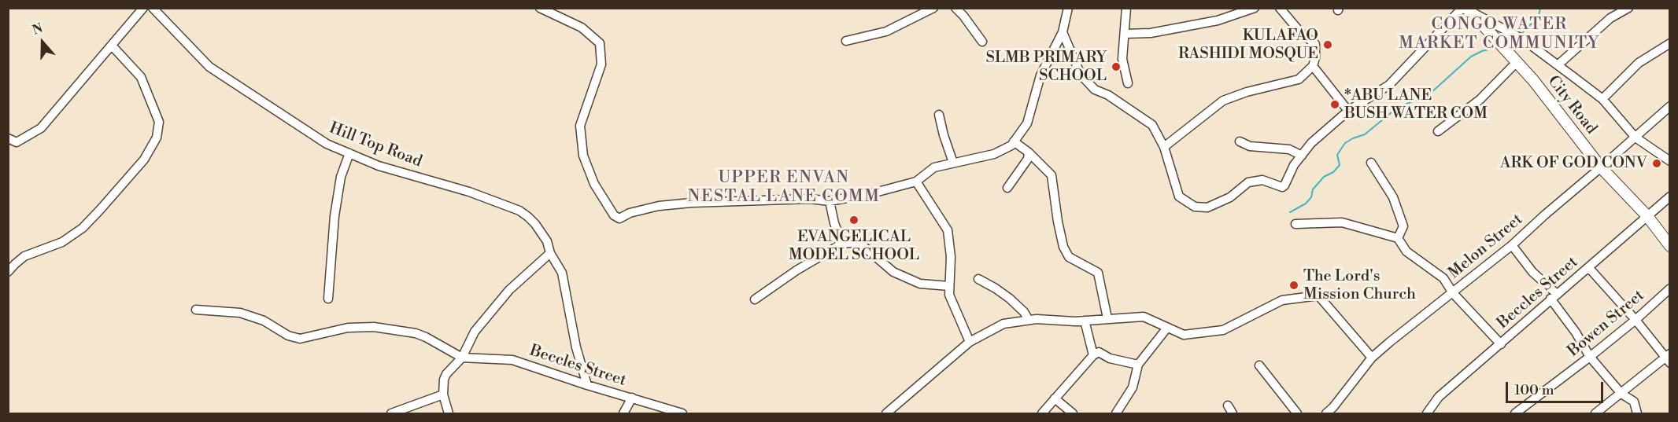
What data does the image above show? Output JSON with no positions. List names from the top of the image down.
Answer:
{
  "streets": {
    "main road": ["City Road"],
    "street": [
      "Hill Top Road",
      "Melon Street",
      "Beccles Street",
      "Bowen Street"
    ]
  },
  "crossings": [
    ["City Road", "Melon Street"],
    ["City Road", "Beccles Street"],
    ["Hill Top Road", "Beccles Street"]
  ],
  "districts": ["CONGO WATER MARKET COMMUNITY", "UPPER ENVAN NESTAL LANE COMM"],
  "places": [
    "KULAFAO RASHIDI MOSQUE",
    "SLMB PRIMARY SCHOOL",
    "*ABU LANE BUSH WATER COM",
    "ARK OF GOD CONV",
    "EVANGELICAL MODEL SCHOOL",
    "The Lord's Mission Church"
  ],
  "scale_bar": "100 m",
  "north": "top"
}
